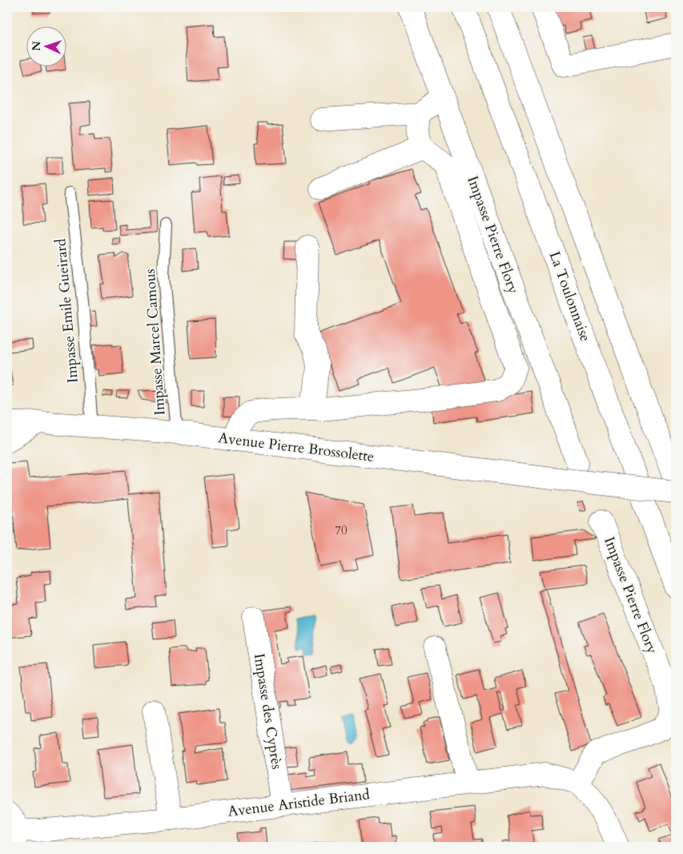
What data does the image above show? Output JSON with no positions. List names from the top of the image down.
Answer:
{
  "streets": {
    "main road": [
      "Impasse Pierre Flory",
      "La Toulonnaise",
      "Avenue Pierre Brossolette",
      "Impasse des Cyprès",
      "Avenue Aristide Briand"
    ],
    "lane": ["Impasse Emile Gueirard", "Impasse Marcel Camous"]
  },
  "crossings": [
    ["Impasse Pierre Flory", "Avenue Aristide Briand"],
    ["Impasse Emile Gueirard", "Avenue Pierre Brossolette"],
    ["Impasse Marcel Camous", "Avenue Pierre Brossolette"],
    ["Impasse des Cyprès", "Avenue Aristide Briand"]
  ],
  "house_numbers": ["70"],
  "north": "left"
}
